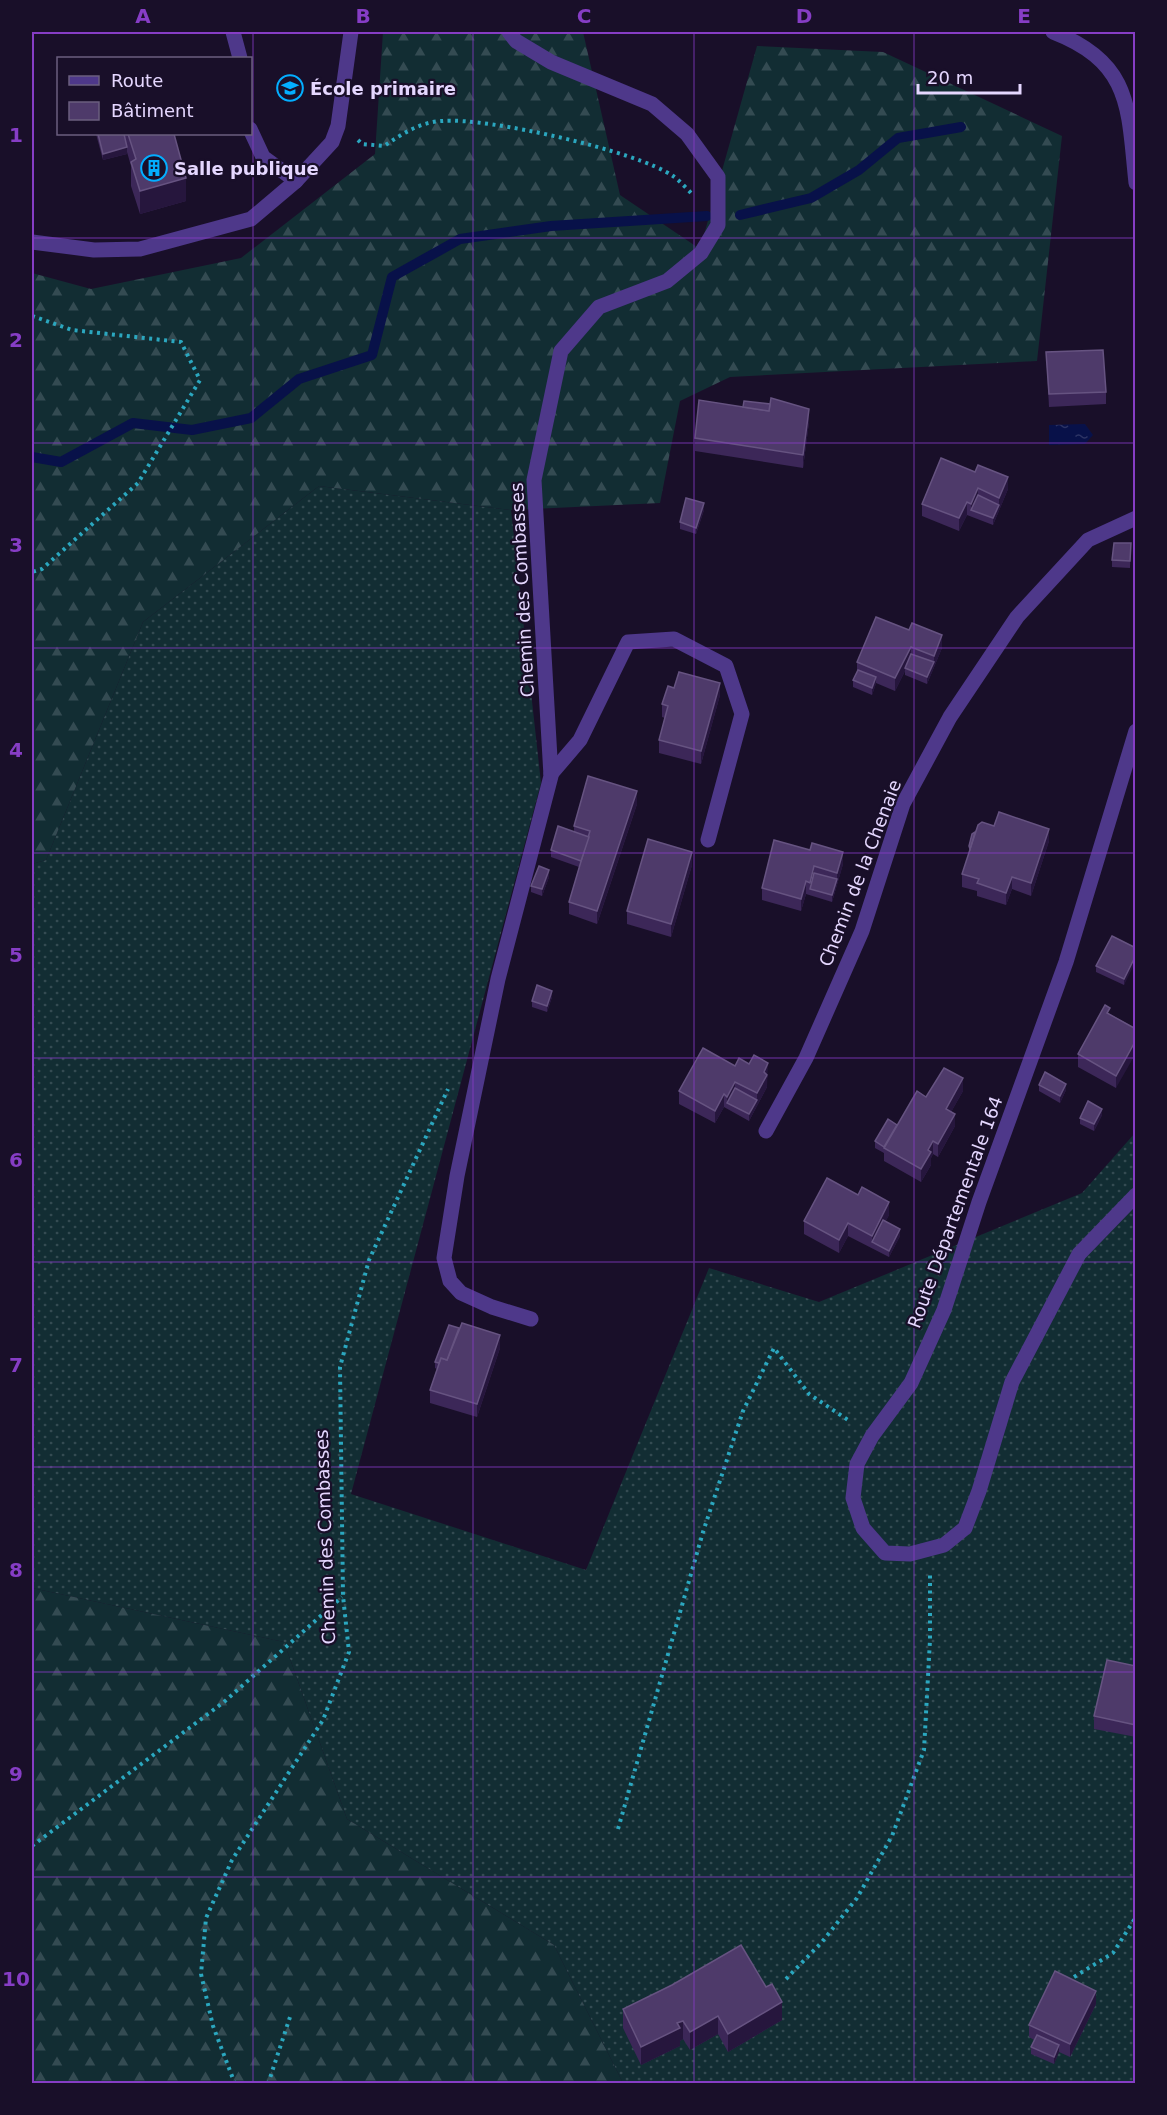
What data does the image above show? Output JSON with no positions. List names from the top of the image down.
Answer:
{
  "streets": {
    "street": ["Chemin des Combasses", "Chemin de la Chenaie", "Route Départementale 164"]
  },
  "places": {
    "school or university": ["École primaire"],
    "building": ["Salle publique"]
  },
  "legend": ["Route", "Bâtiment"],
  "scale_bar": "20 m",
  "grid": {
    "columns": [
      "A",
      "B",
      "C",
      "D",
      "E"
    ],
    "rows": [
      "1",
      "2",
      "3",
      "4",
      "5",
      "6",
      "7",
      "8",
      "9",
      "10"
    ]
  }
}
